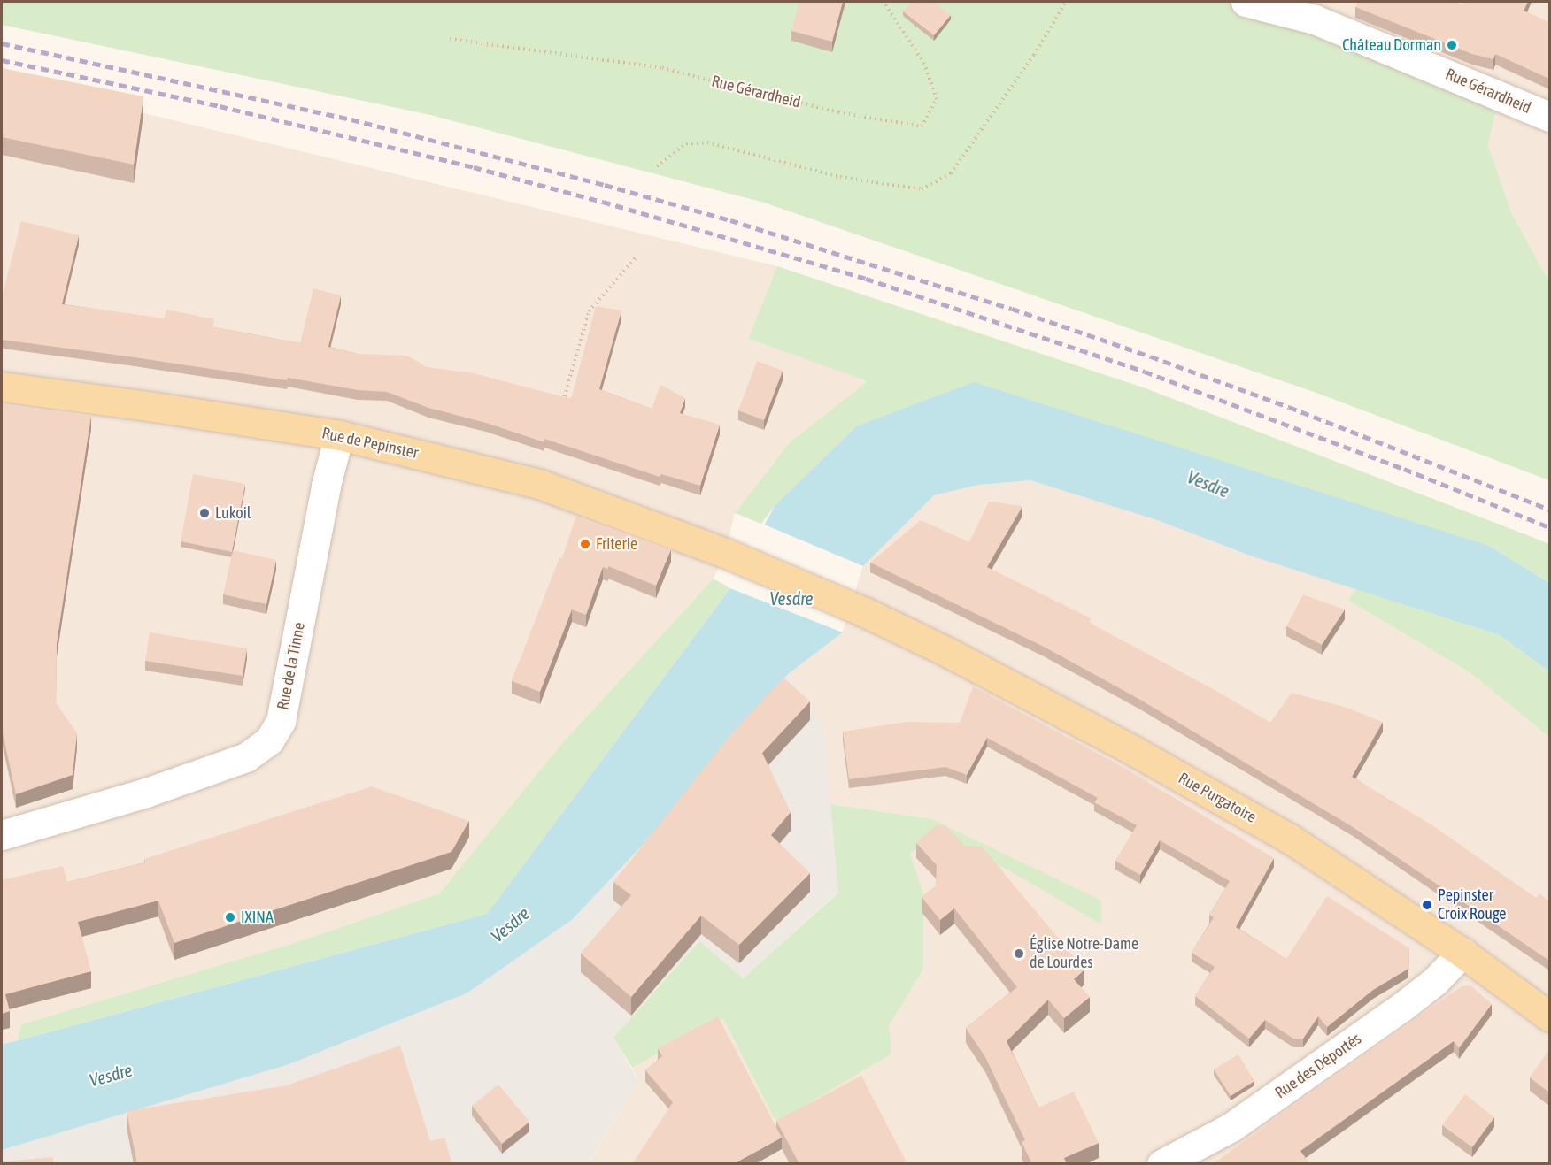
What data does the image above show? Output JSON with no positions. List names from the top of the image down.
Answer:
{
  "streets": {
    "main road": ["Rue de Pepinster", "Rue Purgatoire"],
    "street": ["Rue Gérardheid", "Rue de la Tinne", "Rue des Déportés"]
  },
  "crossings": [
    ["Rue de Pepinster", "Rue de la Tinne"],
    ["Rue de Pepinster", "Rue Purgatoire"],
    ["Rue Purgatoire", "Rue des Déportés"]
  ],
  "water": ["Vesdre"],
  "places": [
    "Château Dorman",
    "Lukoil",
    "Friterie",
    "Pepinster Croix Rouge",
    "IXINA",
    "Église Notre-Dame de Lourdes"
  ]
}
